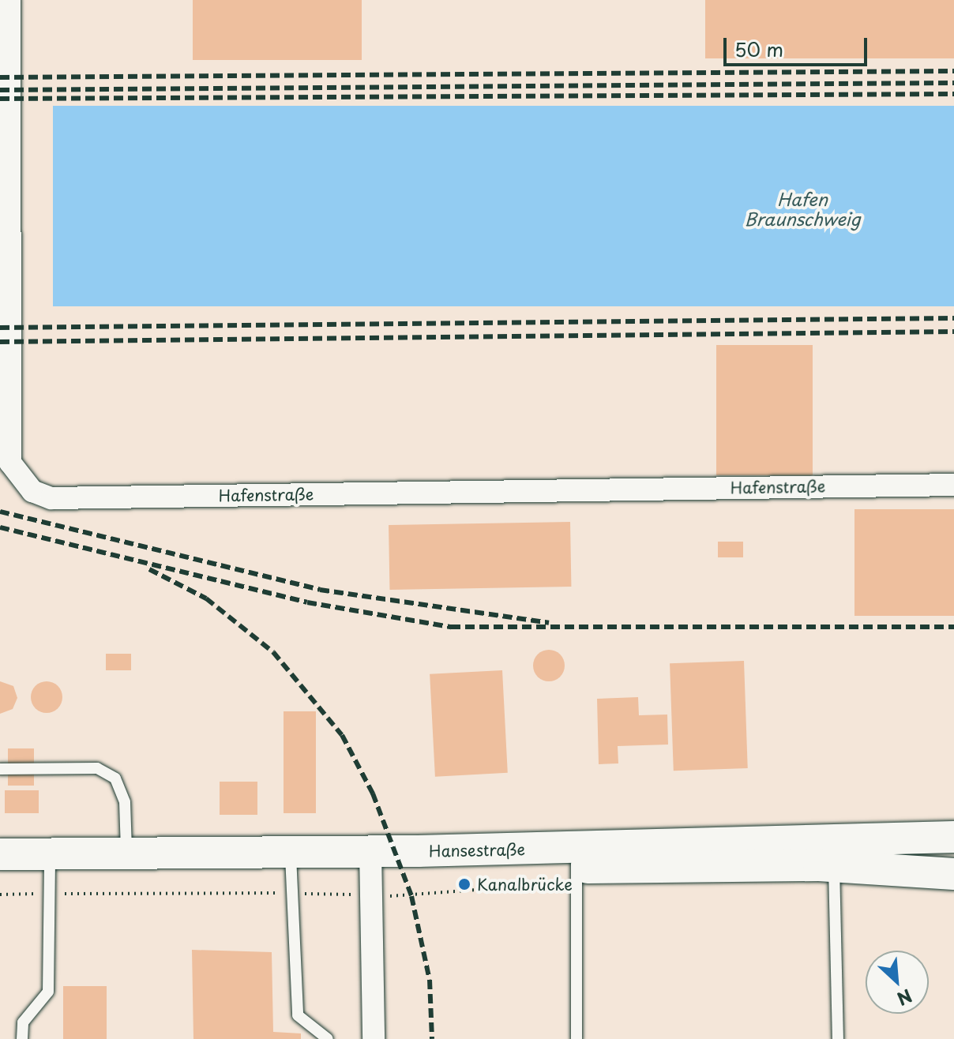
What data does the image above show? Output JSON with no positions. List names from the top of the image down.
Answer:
{
  "streets": {
    "main road": ["Hansestraße"],
    "street": ["Hafenstraße"]
  },
  "water": ["Hafen Braunschweig"],
  "places": ["Kanalbrücke"],
  "scale_bar": "50 m",
  "north": "bottom right"
}
